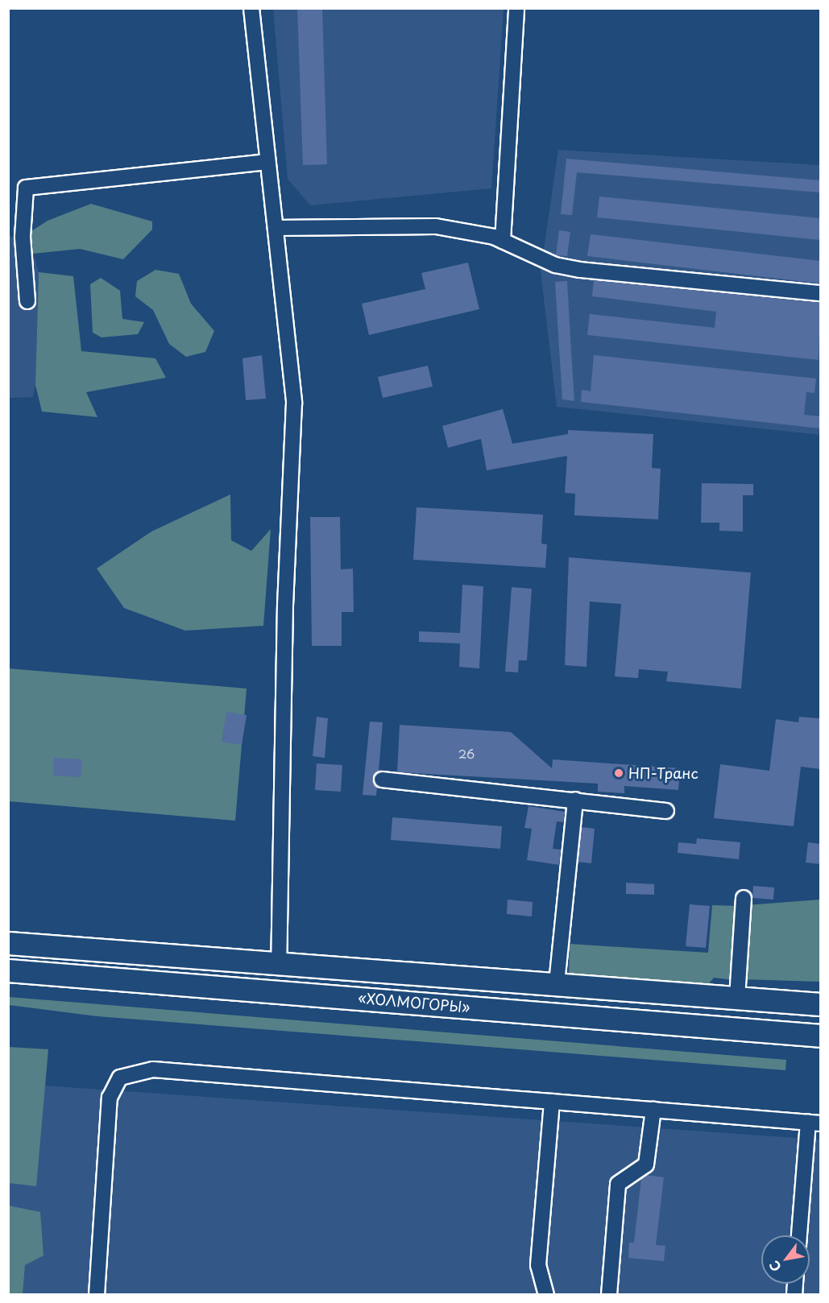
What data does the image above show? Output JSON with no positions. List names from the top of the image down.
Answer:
{
  "streets": {
    "highway": ["«ХОЛМОГОРЫ»"]
  },
  "places": ["НП-Транс"],
  "house_numbers": ["26"],
  "north": "bottom left"
}
